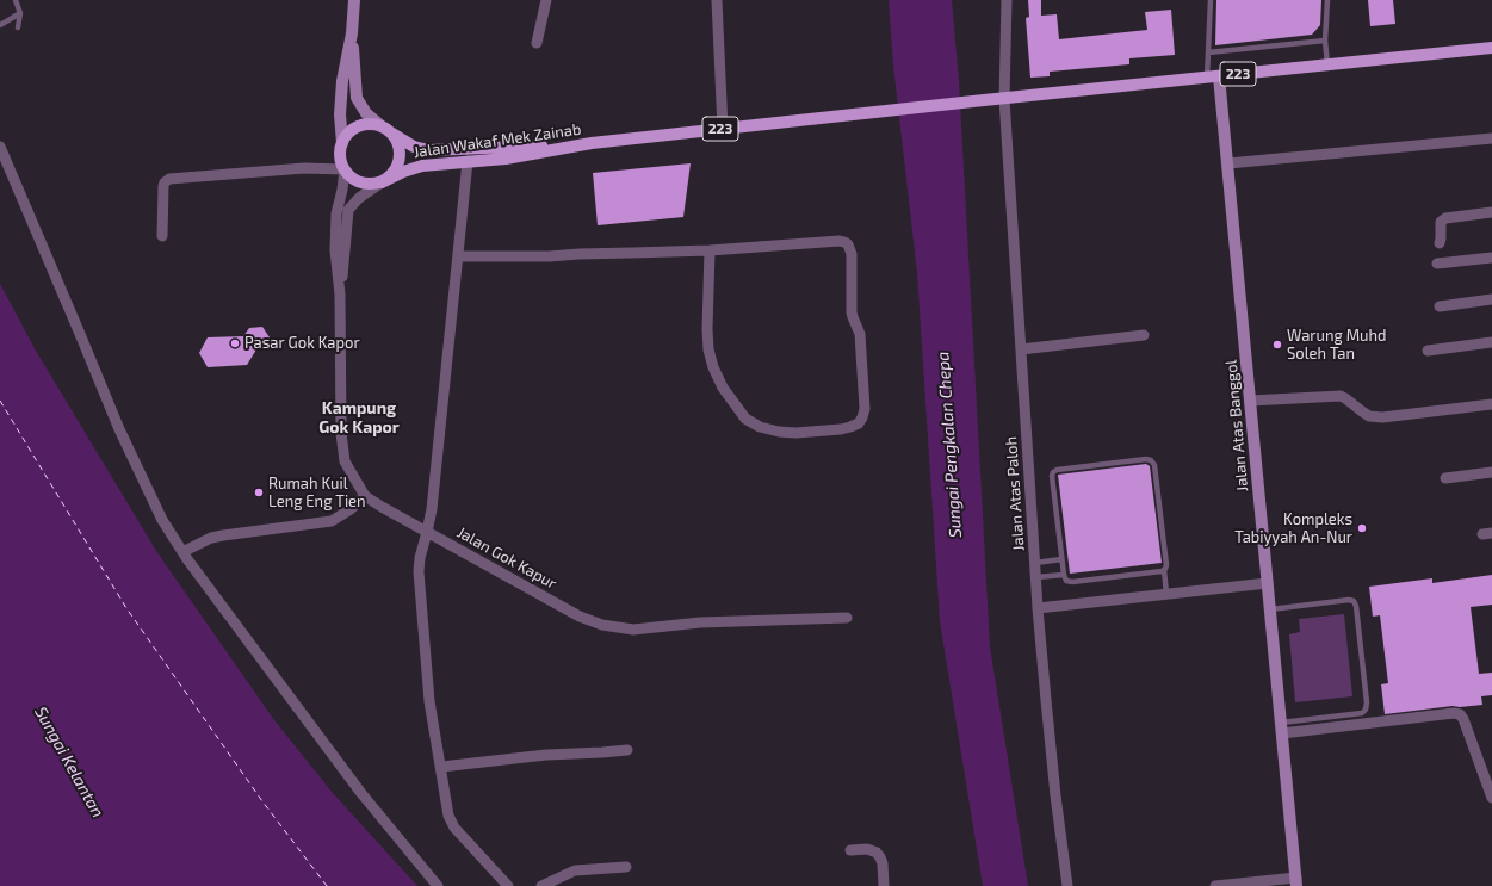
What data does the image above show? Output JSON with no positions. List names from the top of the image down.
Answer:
{
  "streets": {
    "main road": ["223", "Jalan Wakaf Mek Zainab", "Jalan Atas Banggol"],
    "street": ["Jalan Atas Paloh", "Jalan Gok Kapur"]
  },
  "crossings": [
    ["223", "Jalan Wakaf Mek Zainab"],
    ["223", "Jalan Atas Banggol"],
    ["223", "Jalan Atas Paloh"],
    ["223", "Jalan Gok Kapur"],
    ["Jalan Wakaf Mek Zainab", "Jalan Atas Paloh"],
    ["Jalan Wakaf Mek Zainab", "Jalan Gok Kapur"]
  ],
  "districts": ["Kampung Gok Kapor"],
  "water": ["Sungai Pengkalan Chepa", "Sungai Kelantan"],
  "places": [
    "Pasar Gok Kapor",
    "Warung Muhd Soleh Tan",
    "Rumah Kuil Leng Eng Tien",
    "Kompleks Tabiyyah An-Nur"
  ]
}
